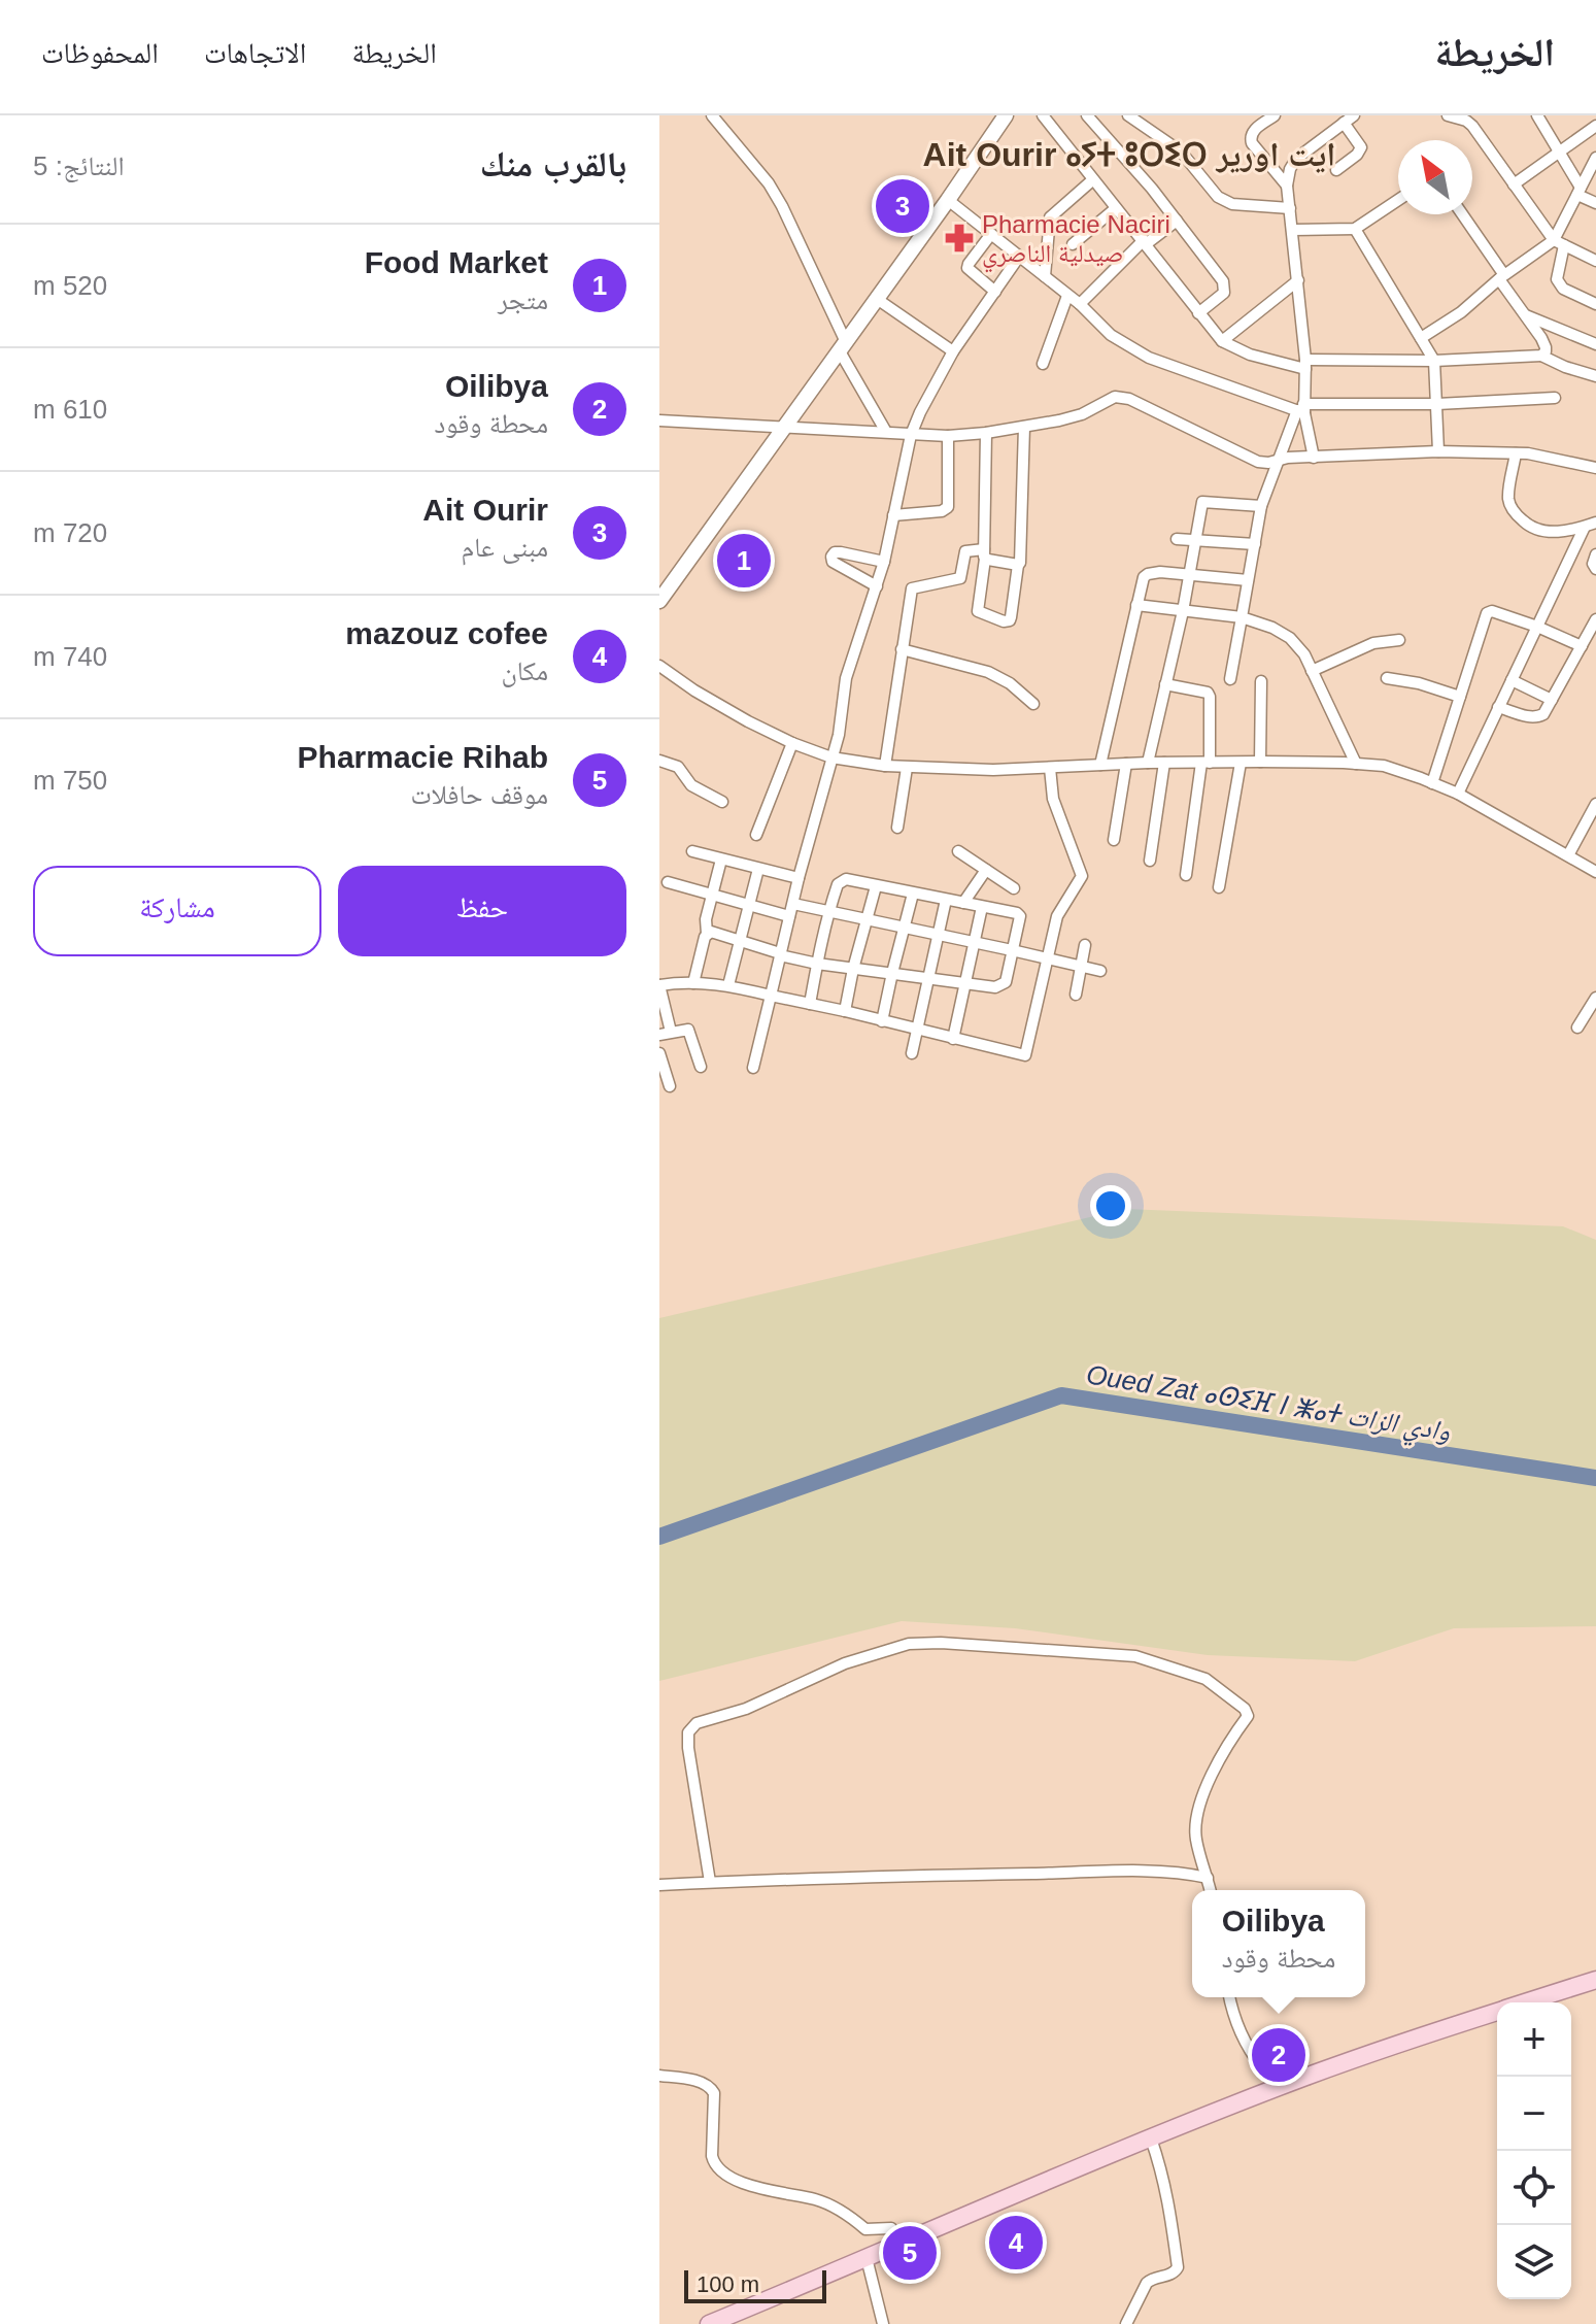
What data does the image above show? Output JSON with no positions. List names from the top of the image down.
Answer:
{
  "districts": ["Ait Ourir ⴰⵢⵜ ⵓⵔⵉⵔ ايت اورير"],
  "water": ["Oued Zat ⴰⵙⵉⴼ ⵏ ⵥⴰⵜ وادي الزات"],
  "places": {
    "pharmacy": ["Pharmacie Naciri صيدلية الناصري"]
  },
  "scale_bar": "100 m",
  "north": "top left",
  "page": {
    "header": "الخريطة",
    "nav": ["الخريطة", "الاتجاهات", "المحفوظات"],
    "heading": ["بالقرب منك", "النتائج: 5"],
    "pins": [
      "3",
      "1",
      "2",
      "4",
      "5"
    ],
    "list": [
      {
        "mark": "1",
        "name": "Food Market",
        "note": "متجر",
        "value": "520 m"
      },
      {
        "mark": "2",
        "name": "Oilibya",
        "note": "محطة وقود",
        "value": "610 m"
      },
      {
        "mark": "3",
        "name": "Ait Ourir",
        "note": "مبنى عام",
        "value": "720 m"
      },
      {
        "mark": "4",
        "name": "mazouz cofee",
        "note": "مكان",
        "value": "740 m"
      },
      {
        "mark": "5",
        "name": "Pharmacie Rihab",
        "note": "موقف حافلات",
        "value": "750 m"
      }
    ],
    "buttons": ["حفظ", "مشاركة"],
    "popup": ["Oilibya", "محطة وقود"],
    "map_buttons": ["+", "−"],
    "scale": "100 m"
  }
}
